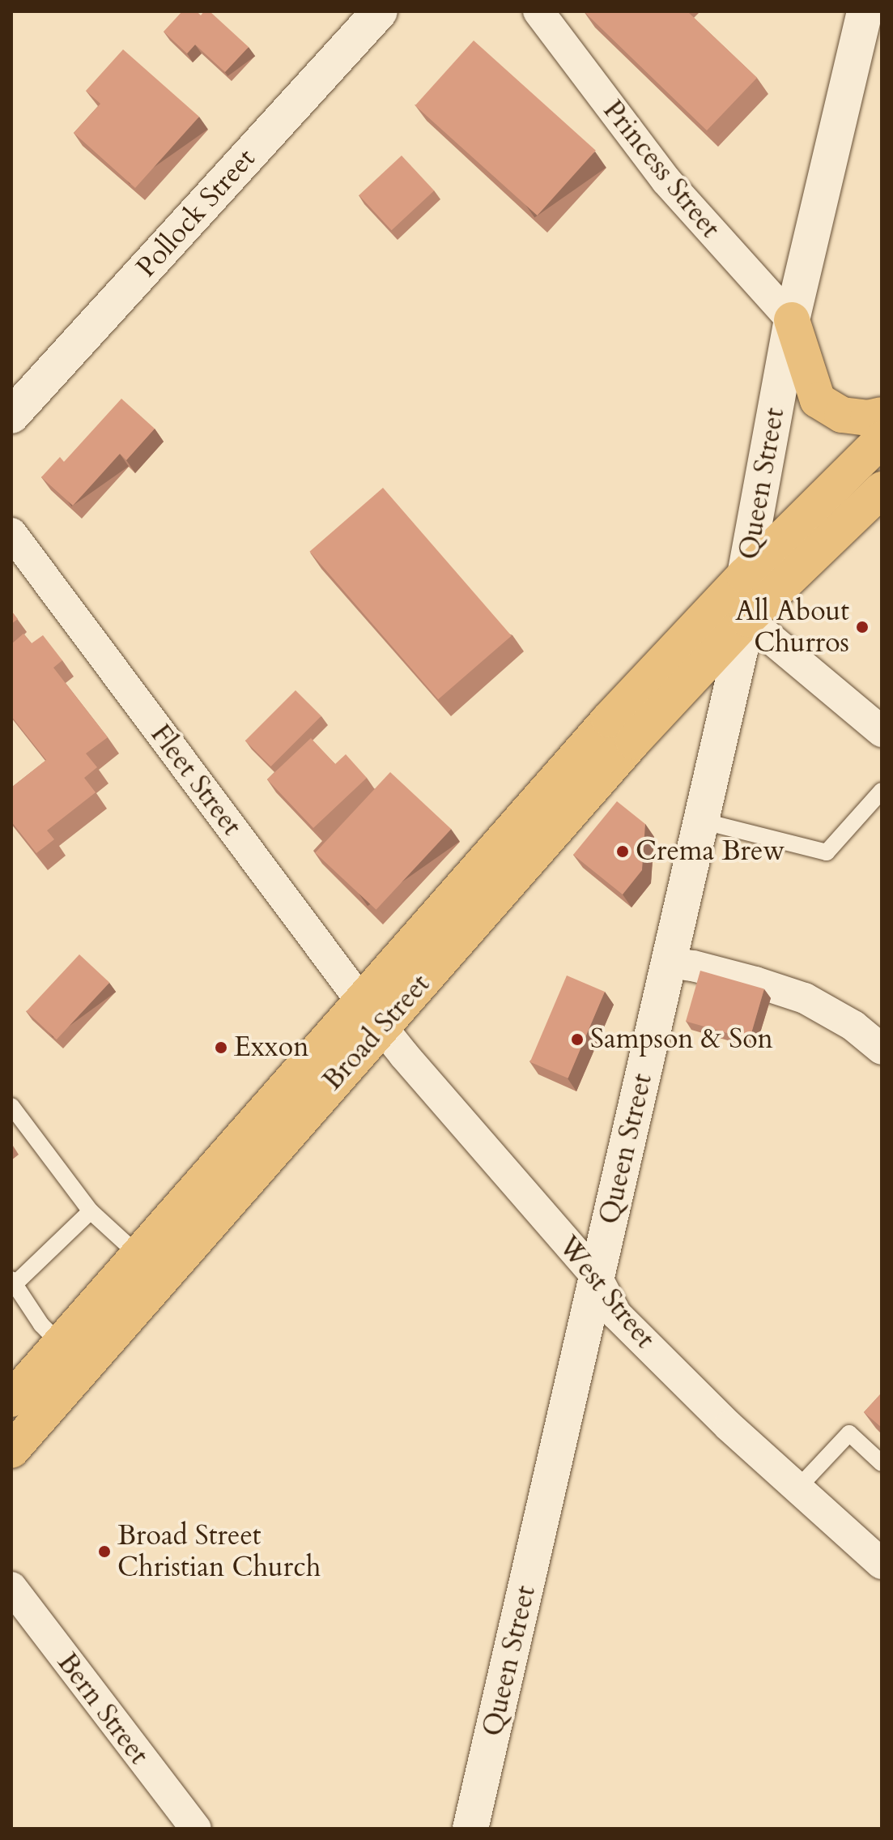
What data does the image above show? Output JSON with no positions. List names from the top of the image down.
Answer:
{
  "streets": {
    "main road": ["Broad Street"],
    "street": [
      "Princess Street",
      "Pollock Street",
      "Queen Street",
      "Fleet Street",
      "West Street",
      "Bern Street"
    ]
  },
  "crossings": [
    ["Princess Street", "Queen Street"],
    ["Queen Street", "Broad Street"],
    ["Queen Street", "West Street"],
    ["Fleet Street", "Broad Street"],
    ["Fleet Street", "West Street"],
    ["Broad Street", "West Street"]
  ],
  "places": [
    "All About Churros",
    "Crema Brew",
    "Sampson & Son",
    "Exxon",
    "Broad Street Christian Church"
  ]
}
